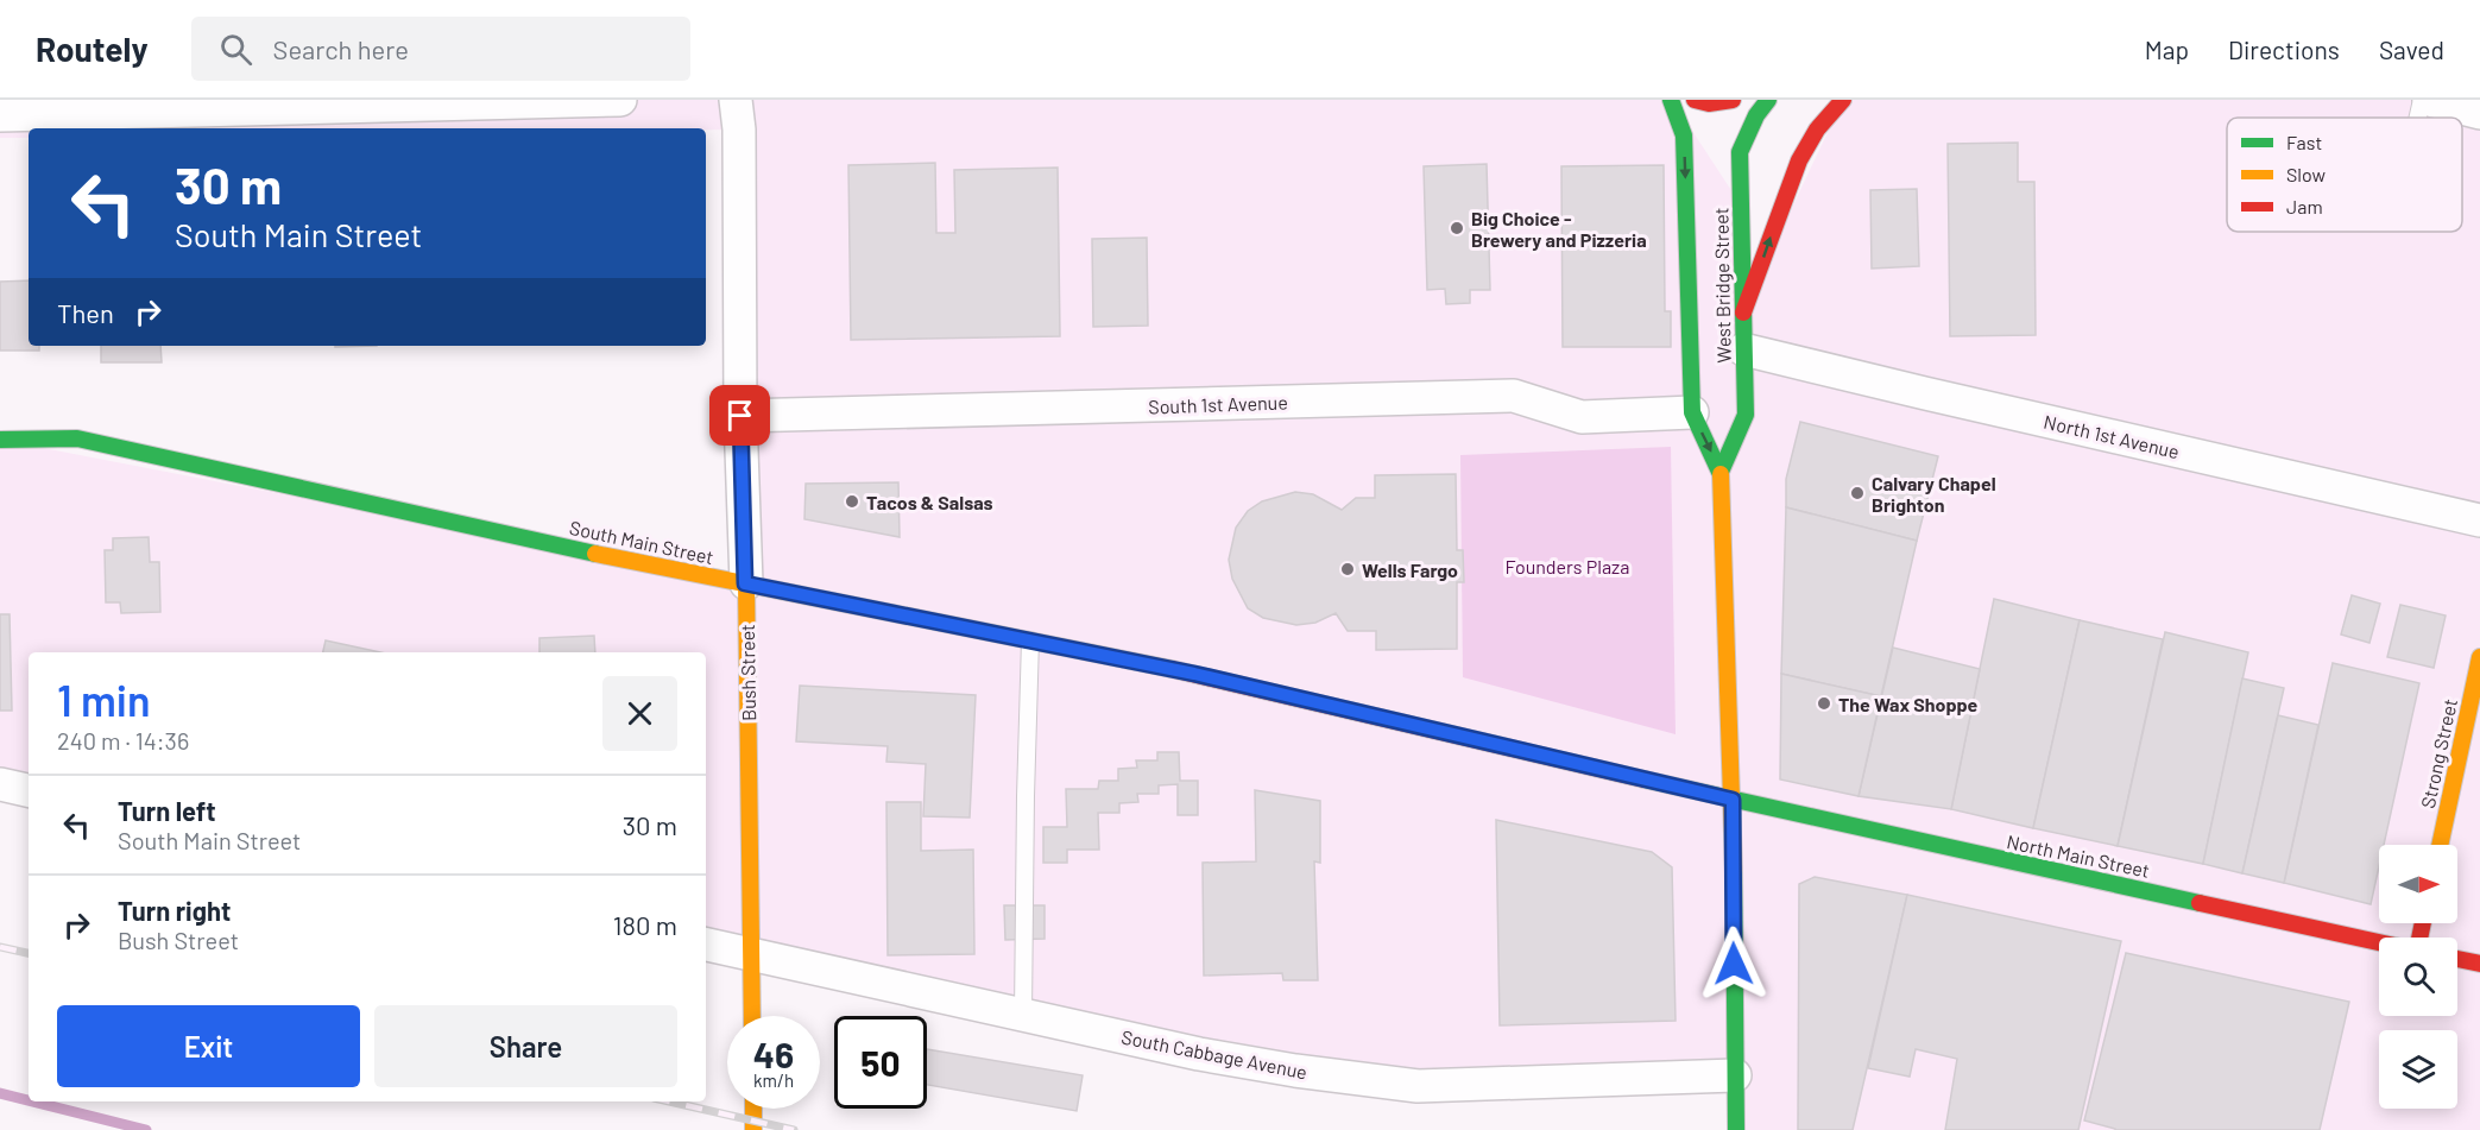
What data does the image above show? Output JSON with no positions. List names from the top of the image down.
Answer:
{
  "streets": {
    "main road": [
      "West Bridge Street",
      "South Main Street",
      "Bush Street",
      "Strong Street",
      "North Main Street"
    ],
    "street": ["South 1st Avenue", "North 1st Avenue", "South Cabbage Avenue"]
  },
  "crossings": [
    ["West Bridge Street", "South 1st Avenue"],
    ["West Bridge Street", "North 1st Avenue"],
    ["West Bridge Street", "South Main Street"],
    ["West Bridge Street", "North Main Street"],
    ["West Bridge Street", "South Cabbage Avenue"],
    ["South 1st Avenue", "Bush Street"],
    ["South Main Street", "Bush Street"],
    ["South Main Street", "North Main Street"],
    ["Bush Street", "South Cabbage Avenue"]
  ],
  "parks": ["Founders Plaza"],
  "places": [
    "Big Choice - Brewery and Pizzeria",
    "Calvary Chapel Brighton",
    "Tacos & Salsas",
    "Wells Fargo",
    "The Wax Shoppe"
  ],
  "legend": ["Fast", "Slow", "Jam"],
  "north": "right",
  "page": {
    "header": "Routely",
    "search": "Search here",
    "nav": ["Map", "Directions", "Saved"],
    "turn": ["30 m", "South Main Street"],
    "then": "Then",
    "heading": ["1 min", "240 m · 14:36"],
    "list": [
      {
        "name": "Turn left",
        "note": "South Main Street",
        "value": "30 m"
      },
      {
        "name": "Turn right",
        "note": "Bush Street",
        "value": "180 m"
      }
    ],
    "buttons": ["Exit", "Share"],
    "speed": "46 km/h",
    "limit": "50"
  }
}
